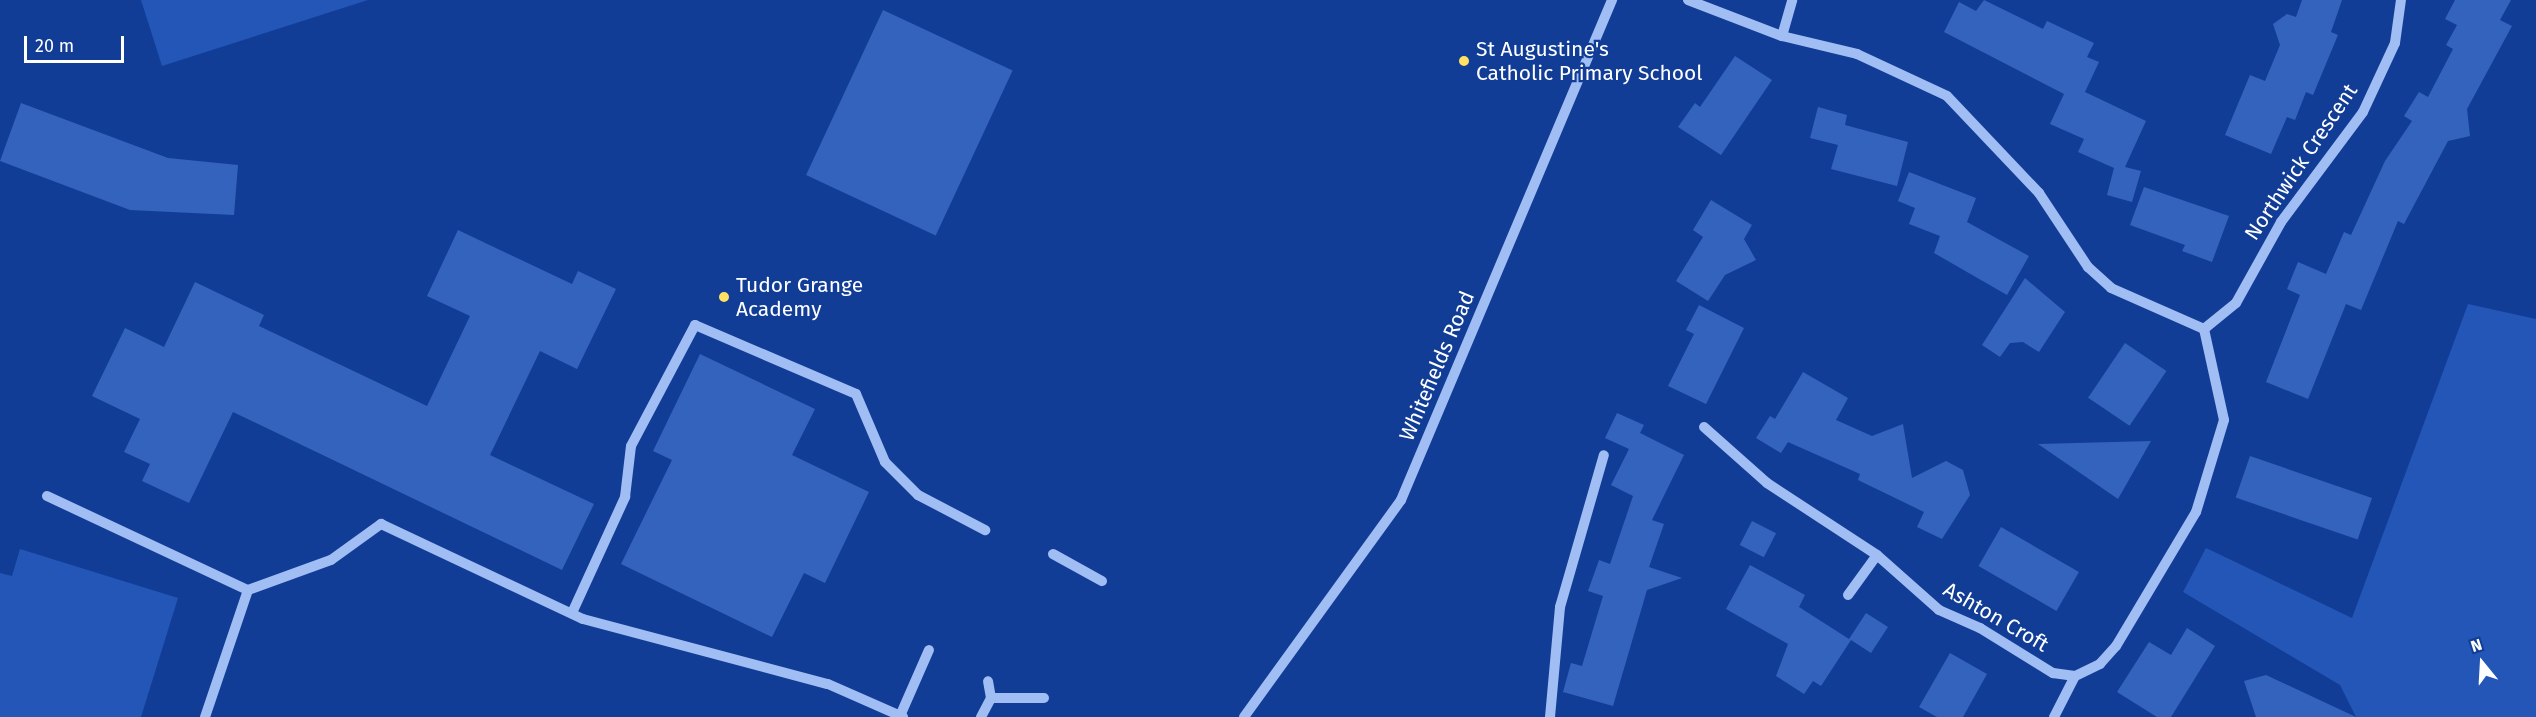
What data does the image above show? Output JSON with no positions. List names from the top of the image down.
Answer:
{
  "streets": {
    "street": ["Northwick Crescent", "Whitefields Road", "Ashton Croft"]
  },
  "places": ["St Augustine's Catholic Primary School", "Tudor Grange Academy"],
  "scale_bar": "20 m",
  "north": "top"
}
